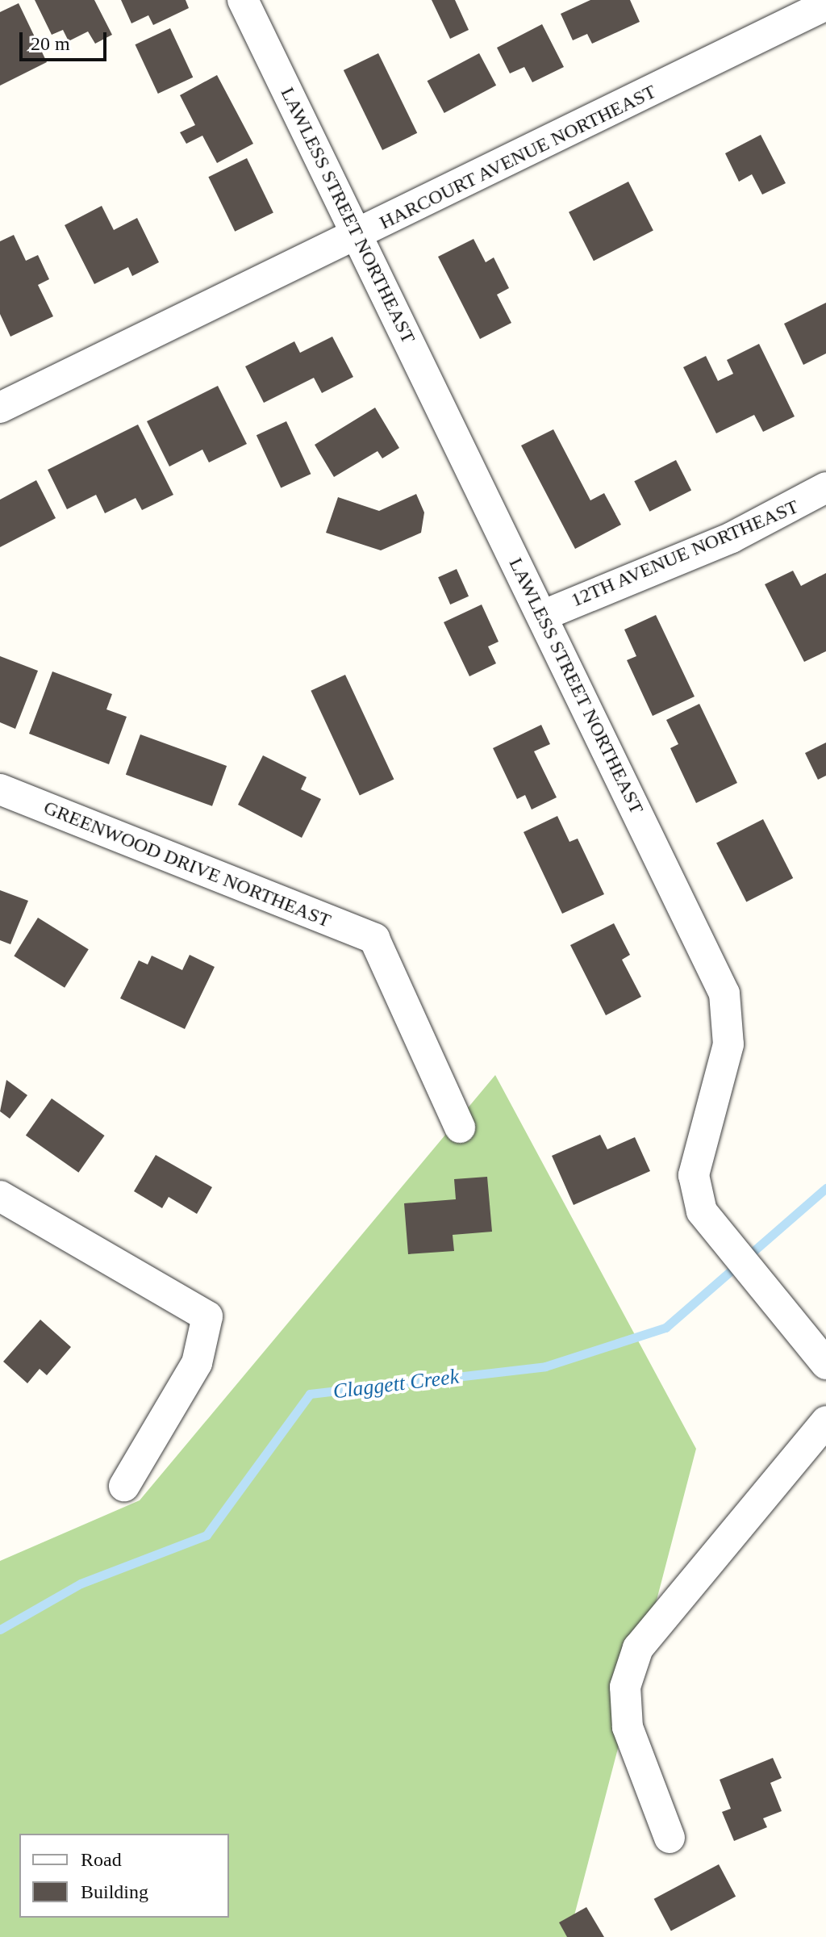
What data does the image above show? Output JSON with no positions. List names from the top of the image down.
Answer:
{
  "streets": {
    "street": [
      "HARCOURT AVENUE NORTHEAST",
      "LAWLESS STREET NORTHEAST",
      "12TH AVENUE NORTHEAST",
      "GREENWOOD DRIVE NORTHEAST"
    ]
  },
  "crossings": [
    ["HARCOURT AVENUE NORTHEAST", "LAWLESS STREET NORTHEAST"],
    ["LAWLESS STREET NORTHEAST", "12TH AVENUE NORTHEAST"]
  ],
  "water": ["Claggett Creek"],
  "legend": ["Road", "Building"],
  "scale_bar": "20 m"
}
